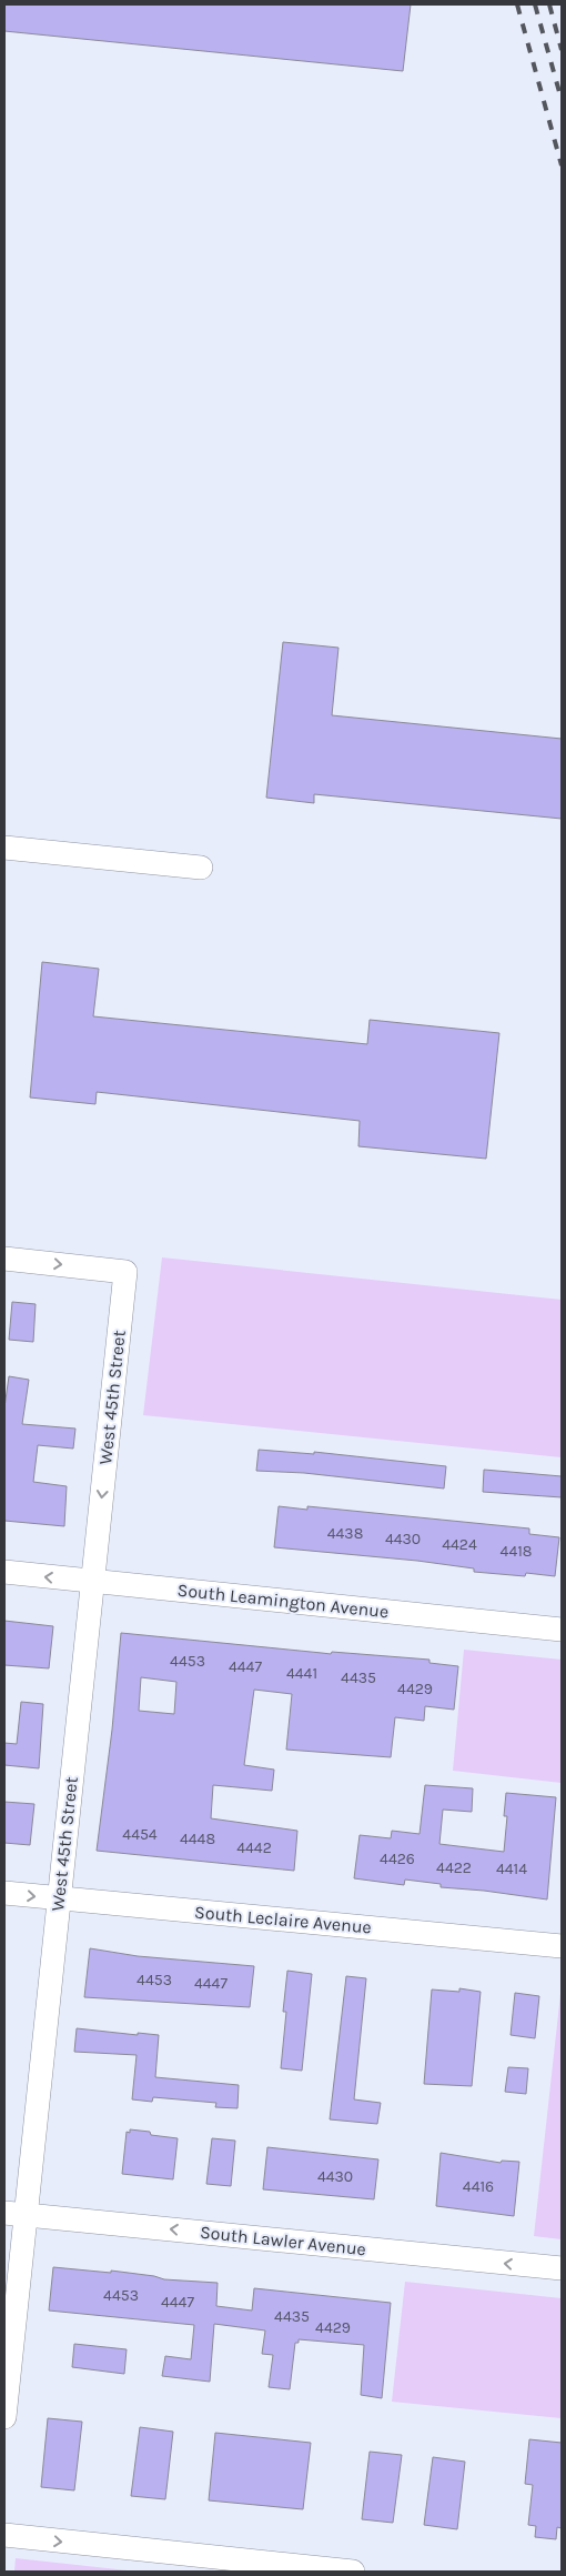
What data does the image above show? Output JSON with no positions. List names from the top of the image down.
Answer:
{
  "streets": {
    "street": [
      "West 45th Street",
      "South Leamington Avenue",
      "South Leclaire Avenue",
      "South Lawler Avenue"
    ]
  },
  "crossings": [
    ["West 45th Street", "South Leamington Avenue"],
    ["West 45th Street", "South Leclaire Avenue"],
    ["West 45th Street", "South Lawler Avenue"]
  ],
  "one_way": ["South Lawler Avenue"],
  "house_numbers": [
    "4438",
    "4430",
    "4424",
    "4418",
    "4453",
    "4447",
    "4441",
    "4435",
    "4429",
    "4454",
    "4448",
    "4442",
    "4426",
    "4422",
    "4414",
    "4453",
    "4447",
    "4430",
    "4416",
    "4453",
    "4447",
    "4435",
    "4429"
  ]
}
